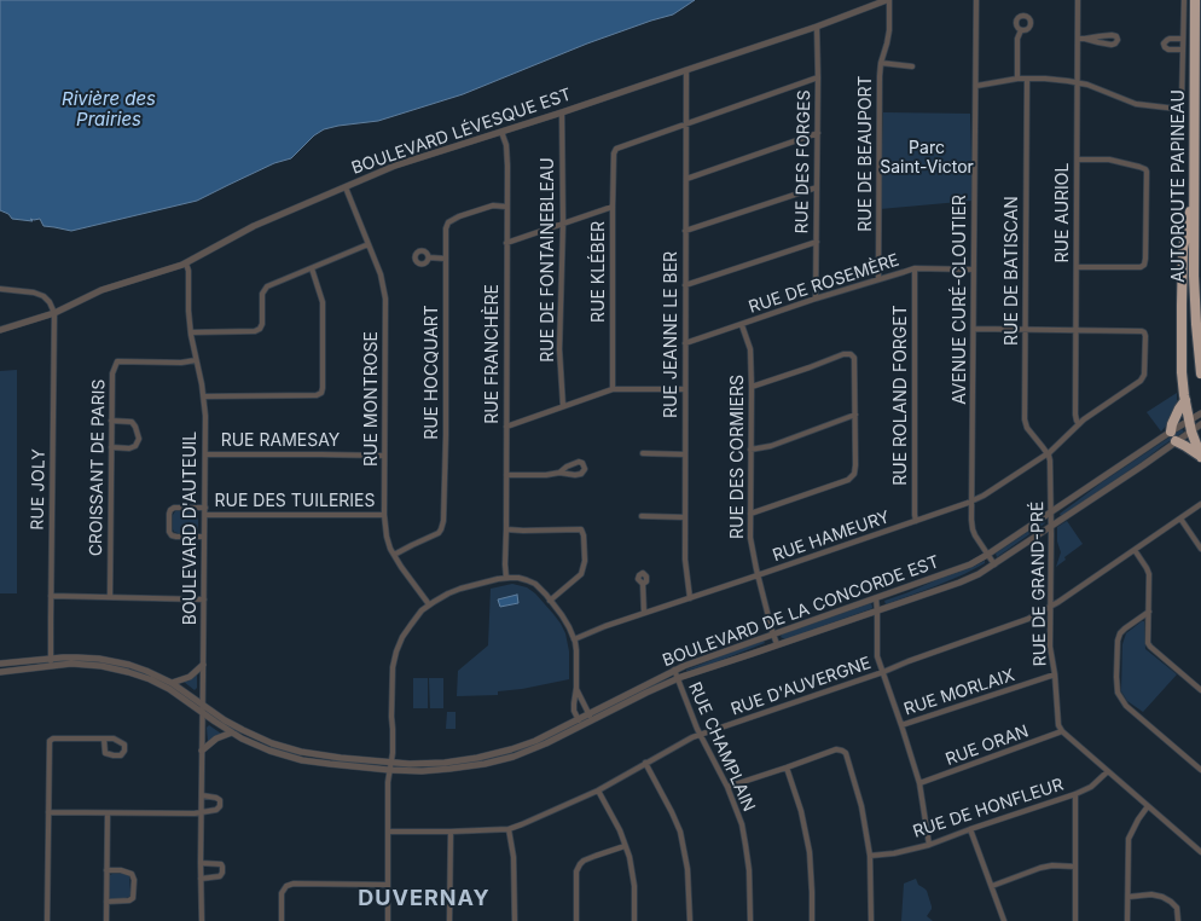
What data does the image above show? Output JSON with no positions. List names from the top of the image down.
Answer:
{
  "streets": {
    "highway": ["AUTOROUTE PAPINEAU"],
    "street": [
      "BOULEVARD LÉVESQUE EST",
      "RUE DE BEAUPORT",
      "RUE DES FORGES",
      "RUE AURIOL",
      "RUE DE FONTAINEBLEAU",
      "RUE DE BATISCAN",
      "RUE KLÉBER",
      "RUE DE ROSEMÈRE",
      "AVENUE CURÉ-CLOUTIER",
      "RUE JEANNE LE BER",
      "RUE FRANCHÈRE",
      "RUE HOCQUART",
      "RUE ROLAND FORGET",
      "RUE MONTROSE",
      "RUE RAMESAY",
      "RUE DES CORMIERS",
      "CROISSANT DE PARIS",
      "RUE JOLY",
      "RUE DES TUILERIES",
      "BOULEVARD D'AUTEUIL",
      "RUE HAMEURY",
      "RUE DE GRAND-PRÉ",
      "BOULEVARD DE LA CONCORDE EST",
      "RUE D'AUVERGNE",
      "RUE MORLAIX",
      "RUE ORAN",
      "RUE CHAMPLAIN",
      "RUE DE HONFLEUR"
    ]
  },
  "crossings": [
    ["BOULEVARD LÉVESQUE EST", "RUE DE BEAUPORT"],
    ["BOULEVARD LÉVESQUE EST", "RUE DES FORGES"],
    ["BOULEVARD LÉVESQUE EST", "RUE DE FONTAINEBLEAU"],
    ["BOULEVARD LÉVESQUE EST", "RUE JEANNE LE BER"],
    ["BOULEVARD LÉVESQUE EST", "RUE FRANCHÈRE"],
    ["BOULEVARD LÉVESQUE EST", "RUE MONTROSE"],
    ["BOULEVARD LÉVESQUE EST", "RUE JOLY"],
    ["BOULEVARD LÉVESQUE EST", "BOULEVARD D'AUTEUIL"],
    ["RUE DE BEAUPORT", "RUE DE ROSEMÈRE"],
    ["RUE DES FORGES", "RUE DE ROSEMÈRE"],
    ["RUE AURIOL", "RUE HAMEURY"],
    ["RUE DE BATISCAN", "RUE HAMEURY"],
    ["RUE DE BATISCAN", "RUE DE GRAND-PRÉ"],
    ["RUE KLÉBER", "RUE JEANNE LE BER"],
    ["RUE DE ROSEMÈRE", "AVENUE CURÉ-CLOUTIER"],
    ["RUE DE ROSEMÈRE", "RUE JEANNE LE BER"],
    ["RUE DE ROSEMÈRE", "RUE ROLAND FORGET"],
    ["RUE DE ROSEMÈRE", "RUE DES CORMIERS"],
    ["AVENUE CURÉ-CLOUTIER", "RUE HAMEURY"],
    ["AVENUE CURÉ-CLOUTIER", "BOULEVARD DE LA CONCORDE EST"],
    ["RUE JEANNE LE BER", "RUE HAMEURY"],
    ["RUE FRANCHÈRE", "RUE HOCQUART"],
    ["RUE HOCQUART", "RUE MONTROSE"],
    ["RUE ROLAND FORGET", "RUE HAMEURY"],
    ["RUE MONTROSE", "RUE RAMESAY"],
    ["RUE MONTROSE", "RUE DES TUILERIES"],
    ["RUE RAMESAY", "BOULEVARD D'AUTEUIL"],
    ["RUE DES CORMIERS", "RUE HAMEURY"],
    ["RUE DES CORMIERS", "BOULEVARD DE LA CONCORDE EST"],
    ["CROISSANT DE PARIS", "BOULEVARD D'AUTEUIL"],
    ["RUE JOLY", "BOULEVARD DE LA CONCORDE EST"],
    ["RUE DES TUILERIES", "BOULEVARD D'AUTEUIL"],
    ["BOULEVARD D'AUTEUIL", "BOULEVARD DE LA CONCORDE EST"],
    ["RUE HAMEURY", "RUE DE GRAND-PRÉ"],
    ["RUE DE GRAND-PRÉ", "BOULEVARD DE LA CONCORDE EST"],
    ["RUE DE GRAND-PRÉ", "RUE D'AUVERGNE"],
    ["RUE DE GRAND-PRÉ", "RUE MORLAIX"],
    ["RUE DE GRAND-PRÉ", "RUE ORAN"],
    ["BOULEVARD DE LA CONCORDE EST", "RUE CHAMPLAIN"],
    ["RUE D'AUVERGNE", "RUE CHAMPLAIN"]
  ],
  "districts": ["DUVERNAY"],
  "water": ["Rivière des Prairies"],
  "parks": ["Parc Saint-Victor"]
}
